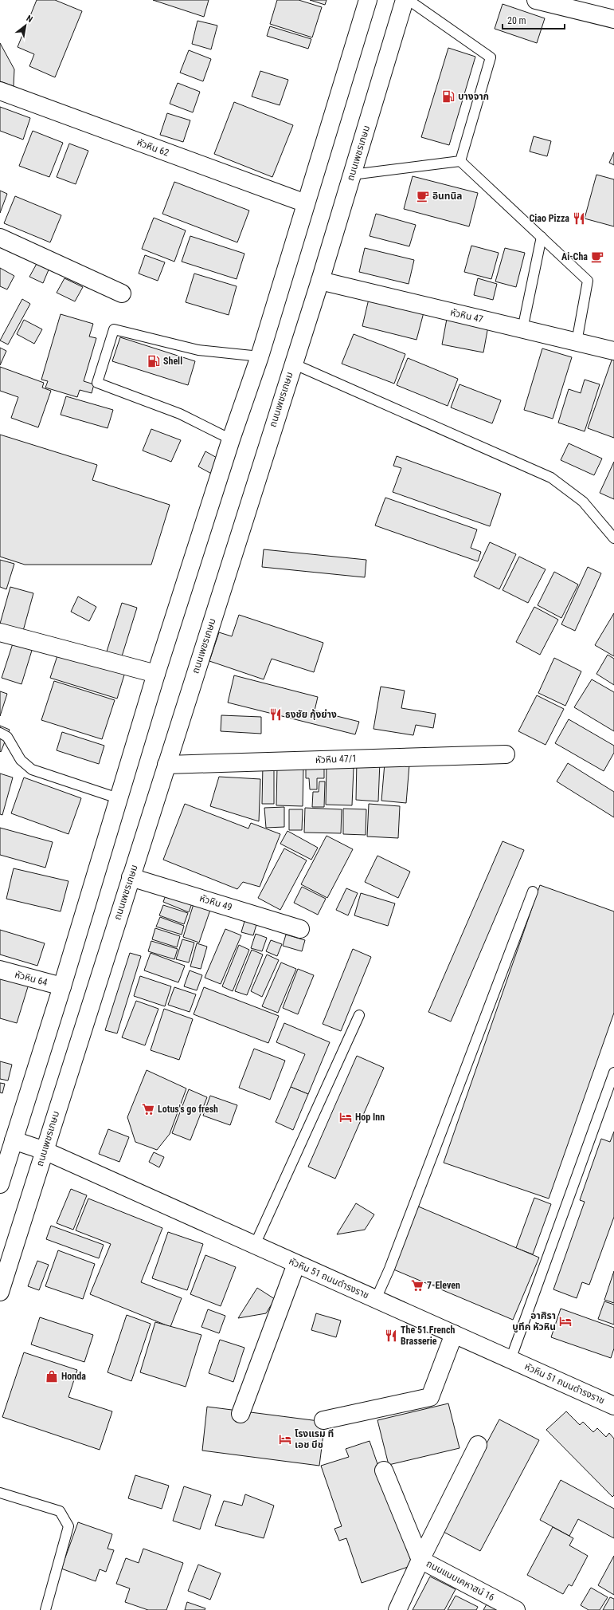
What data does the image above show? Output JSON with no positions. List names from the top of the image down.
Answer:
{
  "streets": {
    "street": [
      "หัวหิน 62",
      "ถนนเพชรเกษม",
      "หัวหิน 47",
      "หัวหิน 47/1",
      "หัวหิน 49",
      "หัวหิน 64",
      "หัวหิน 51 ถนนดำรงราช",
      "ถนนแนบเคหาสน์ 16"
    ]
  },
  "crossings": [
    ["ถนนเพชรเกษม", "หัวหิน 47"],
    ["ถนนเพชรเกษม", "หัวหิน 47/1"],
    ["ถนนเพชรเกษม", "หัวหิน 49"],
    ["ถนนเพชรเกษม", "หัวหิน 51 ถนนดำรงราช"]
  ],
  "places": {
    "fuel station": ["บางจาก", "Shell"],
    "cafe": ["อินทนิล", "Ai-Cha"],
    "restaurant": ["Ciao Pizza", "ธงชัย กุ้งย่าง", "The 51 French Brasserie"],
    "supermarket": ["Lotus's go fresh", "7-Eleven"],
    "hotel": ["Hop Inn", "อาศิรา บูทีค หัวหิน", "โรงแรม ที เอช บีช"],
    "shop": ["Honda"]
  },
  "scale_bar": "20 m",
  "north": "top right"
}
